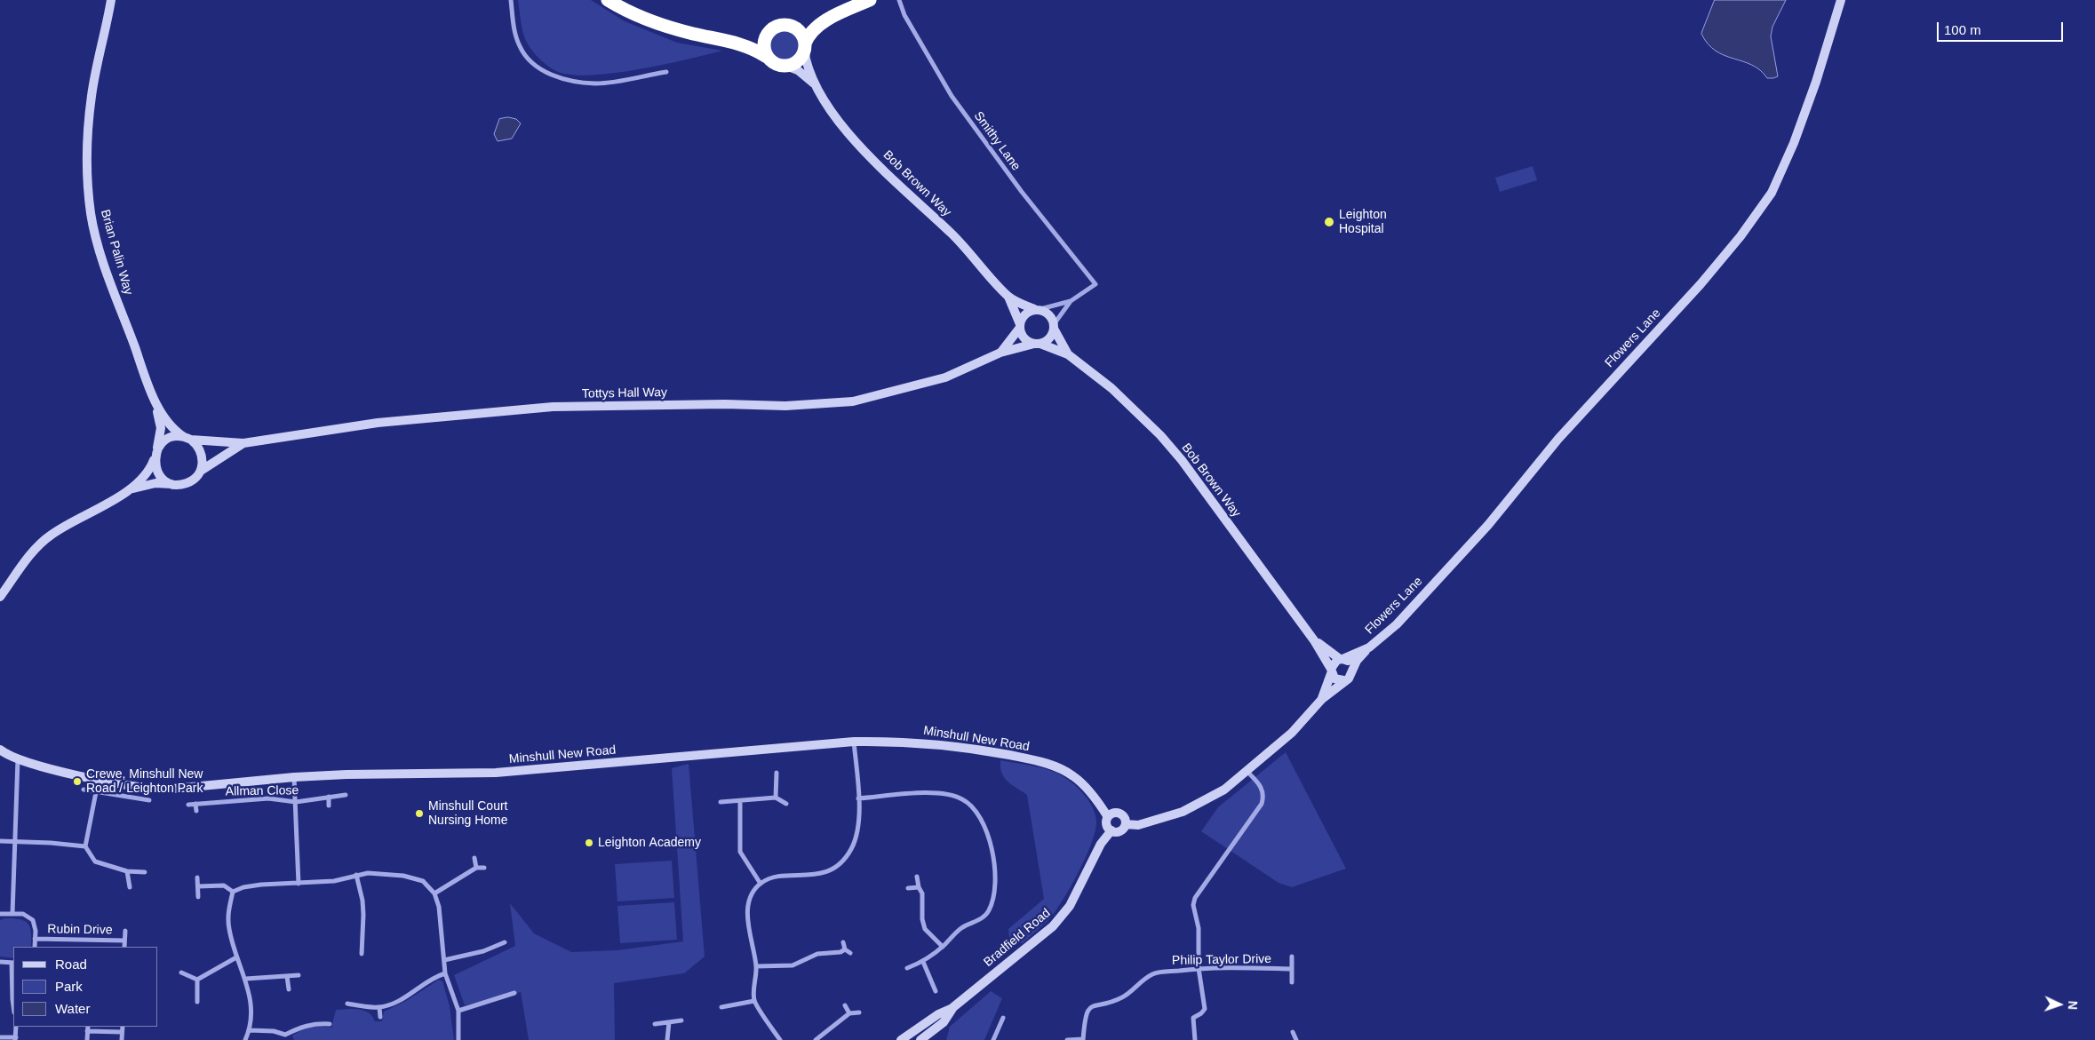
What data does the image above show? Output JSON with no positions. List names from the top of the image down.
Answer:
{
  "streets": {
    "street": [
      "Smithy Lane",
      "Bob Brown Way",
      "Brian Palin Way",
      "Flowers Lane",
      "Tottys Hall Way",
      "Minshull New Road",
      "Allman Close",
      "Rubin Drive",
      "Bradfield Road",
      "Philip Taylor Drive"
    ]
  },
  "crossings": [
    ["Bob Brown Way", "Flowers Lane"],
    ["Bob Brown Way", "Tottys Hall Way"],
    ["Brian Palin Way", "Tottys Hall Way"],
    ["Minshull New Road", "Bradfield Road"]
  ],
  "places": [
    "Leighton Hospital",
    "Crewe, Minshull New Road / Leighton Park",
    "Minshull Court Nursing Home",
    "Leighton Academy"
  ],
  "legend": ["Road", "Park", "Water"],
  "scale_bar": "100 m",
  "north": "right"
}
